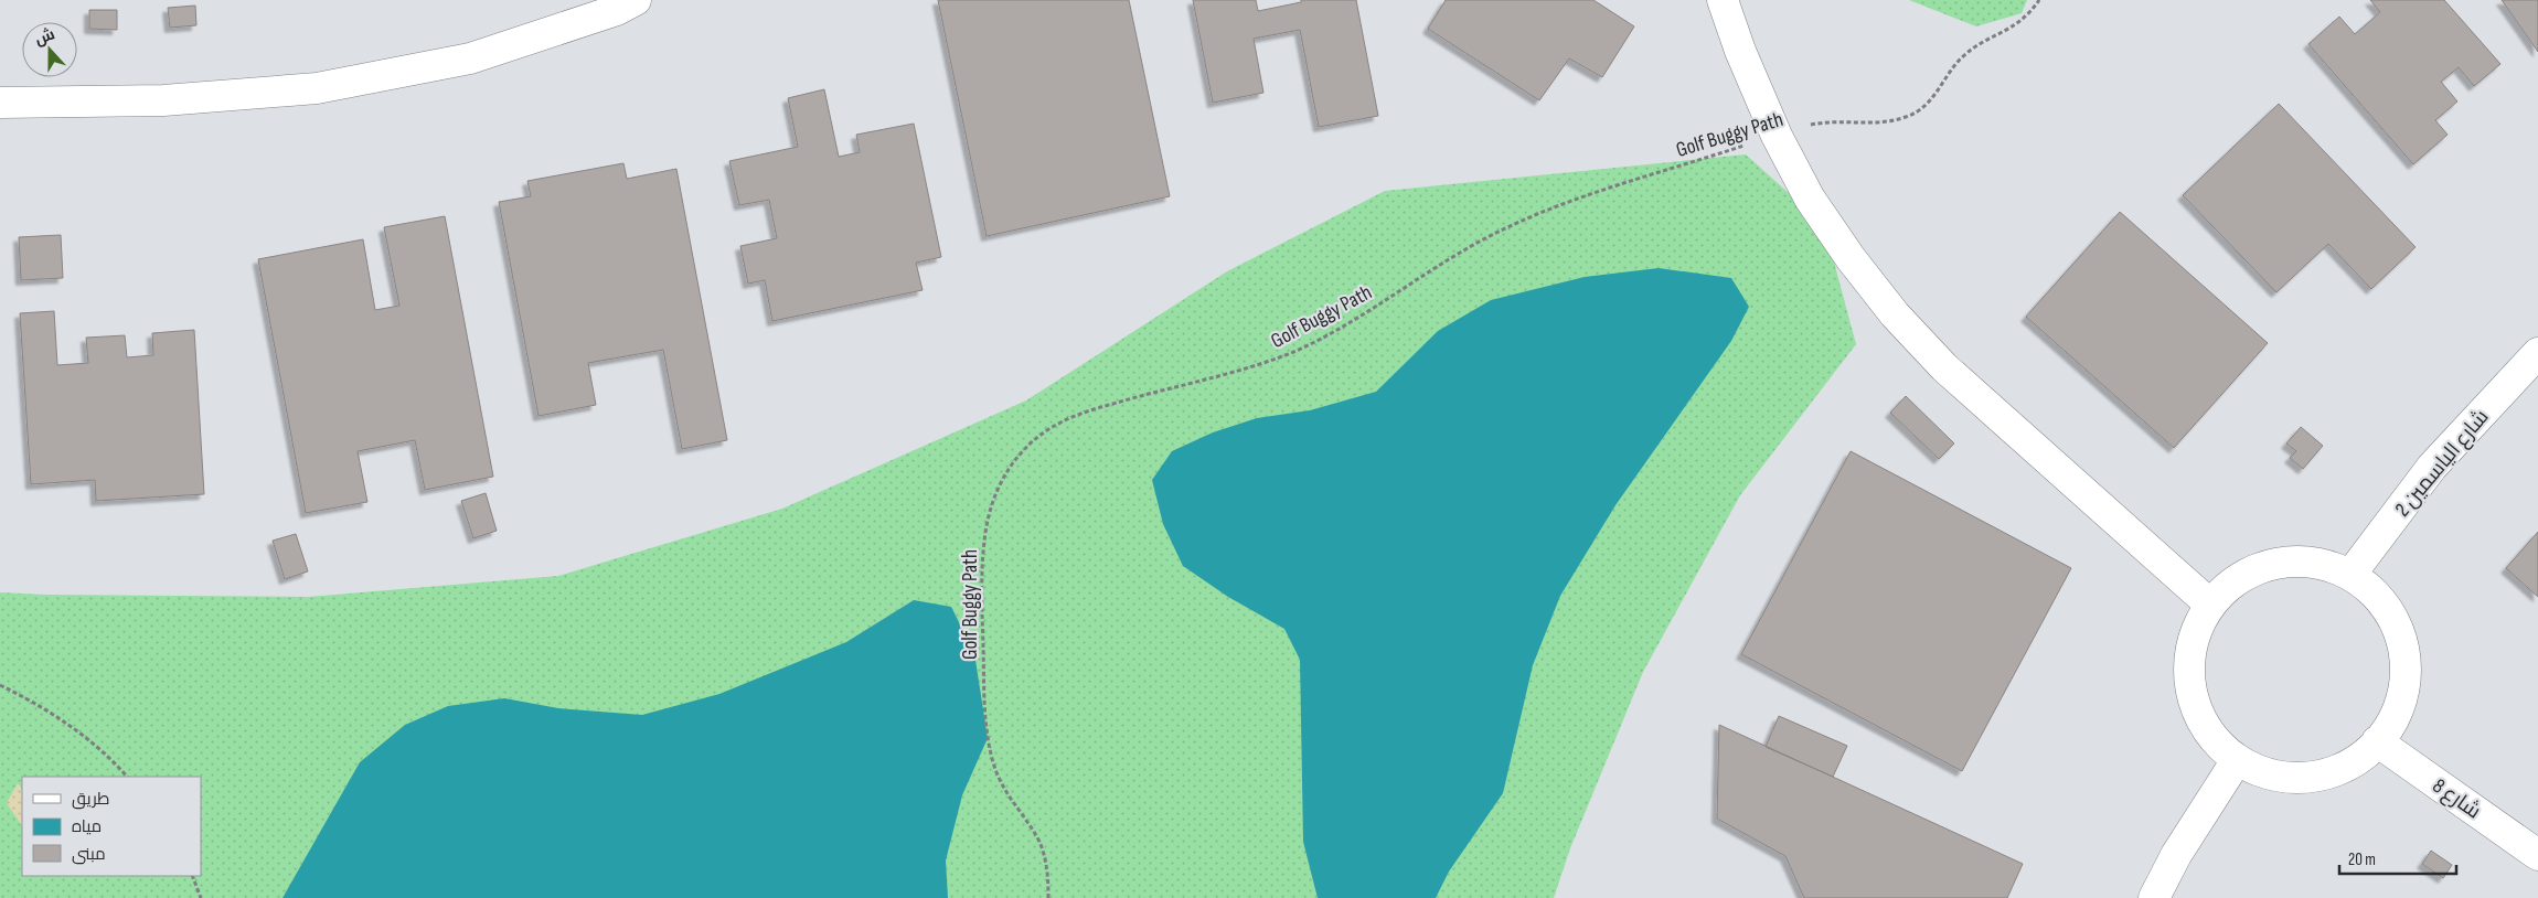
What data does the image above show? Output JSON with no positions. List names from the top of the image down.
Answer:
{
  "streets": {
    "street": ["شارع الياسمين 2", "شارع 8"],
    "path": ["Golf Buggy Path"]
  },
  "legend": ["طريق", "مياه", "مبنى"],
  "scale_bar": "20 m",
  "north": "top"
}
